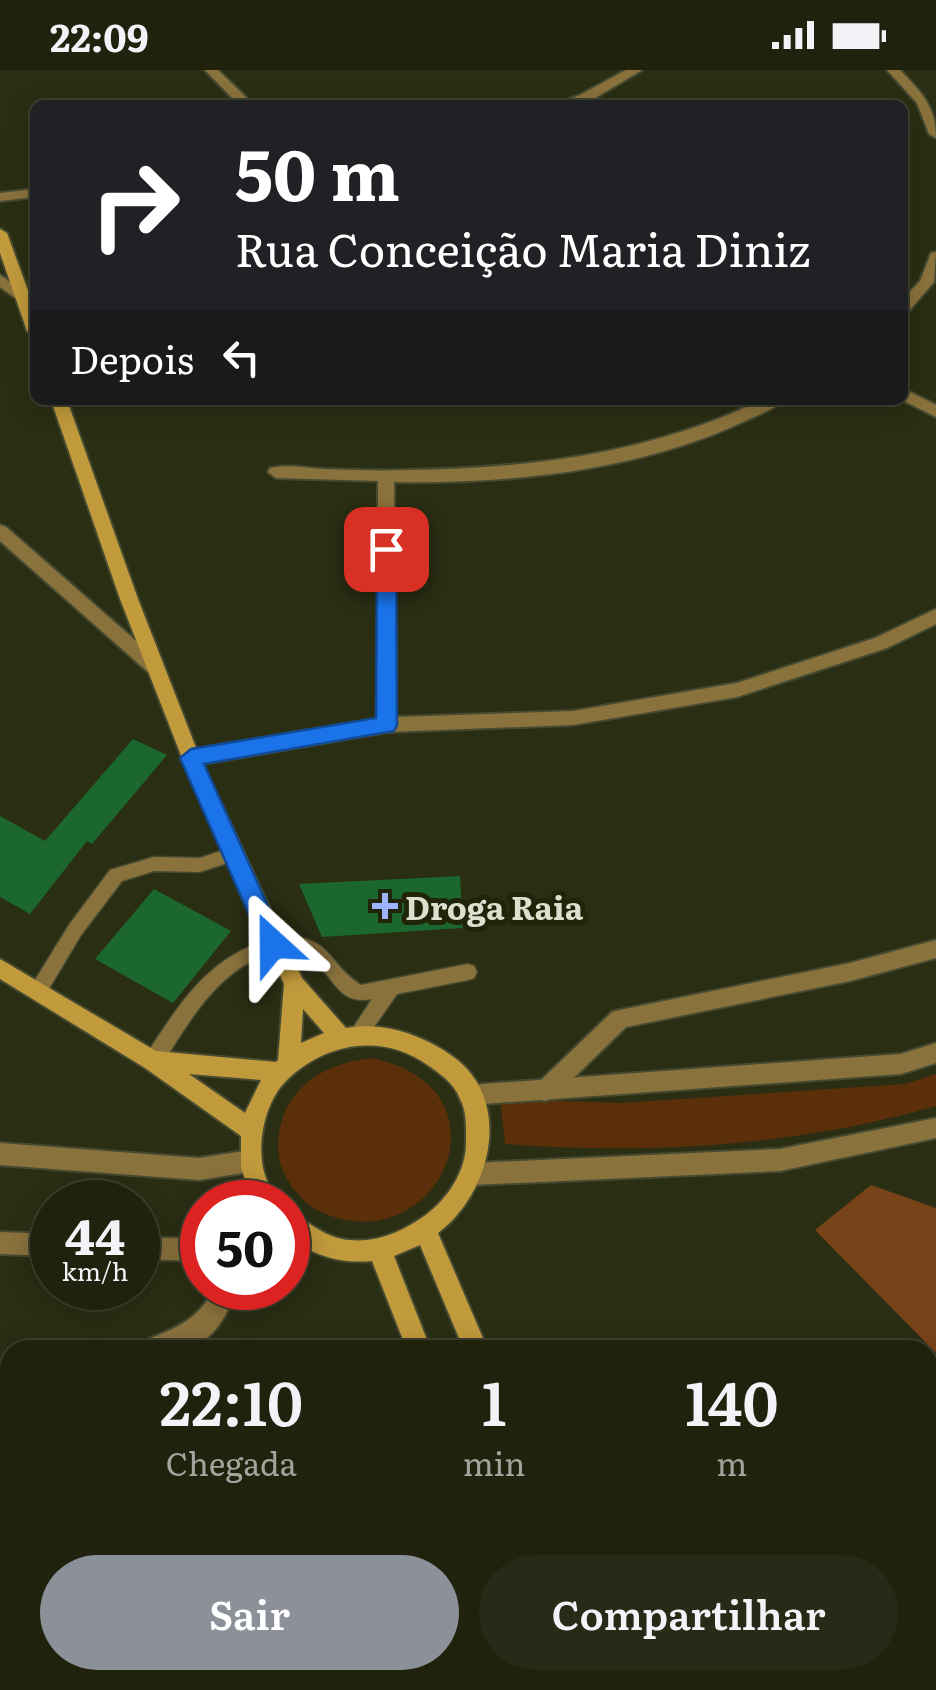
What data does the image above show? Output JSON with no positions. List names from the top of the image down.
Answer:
{
  "places": {
    "health": ["Droga Raia"]
  },
  "page": {
    "status": "22:09",
    "turn": ["50 m", "Rua Conceição Maria Diniz"],
    "then": "Depois",
    "speed": "44 km/h",
    "limit": "50",
    "eta": [
      "22:10",
      "Chegada",
      "1",
      "min",
      "140",
      "m"
    ],
    "buttons": ["Sair", "Compartilhar"]
  }
}
